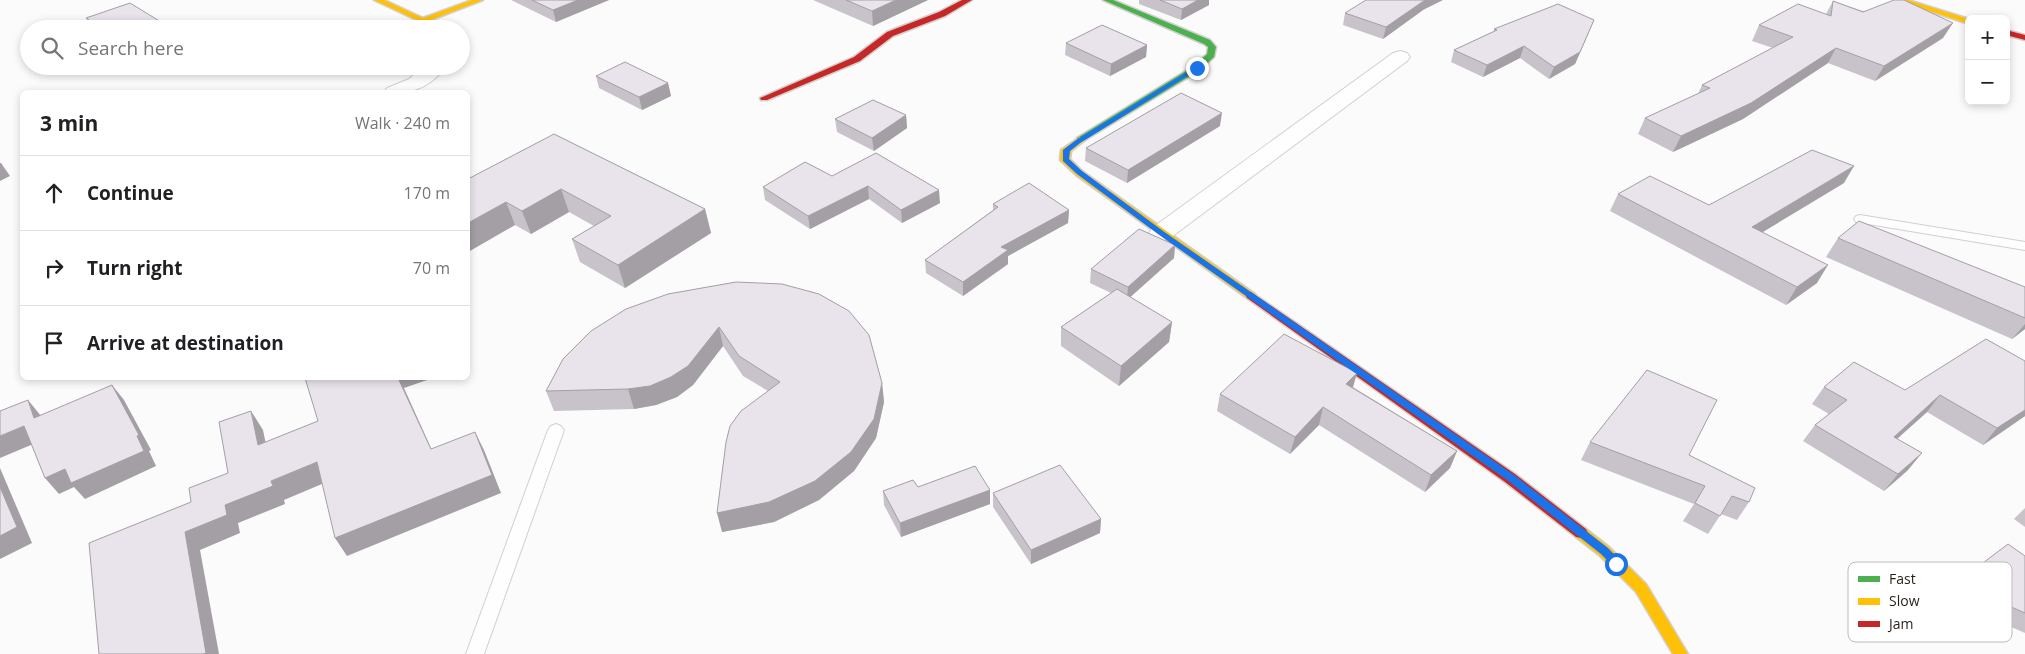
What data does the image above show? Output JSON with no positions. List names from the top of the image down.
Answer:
{
  "legend": ["Fast", "Slow", "Jam"],
  "page": {
    "map_buttons": ["+", "−"],
    "search": "Search here",
    "heading": ["3 min", "Walk · 240 m"],
    "list": [
      ["Continue", "170 m"],
      ["Turn right", "70 m"],
      "Arrive at destination"
    ]
  }
}
